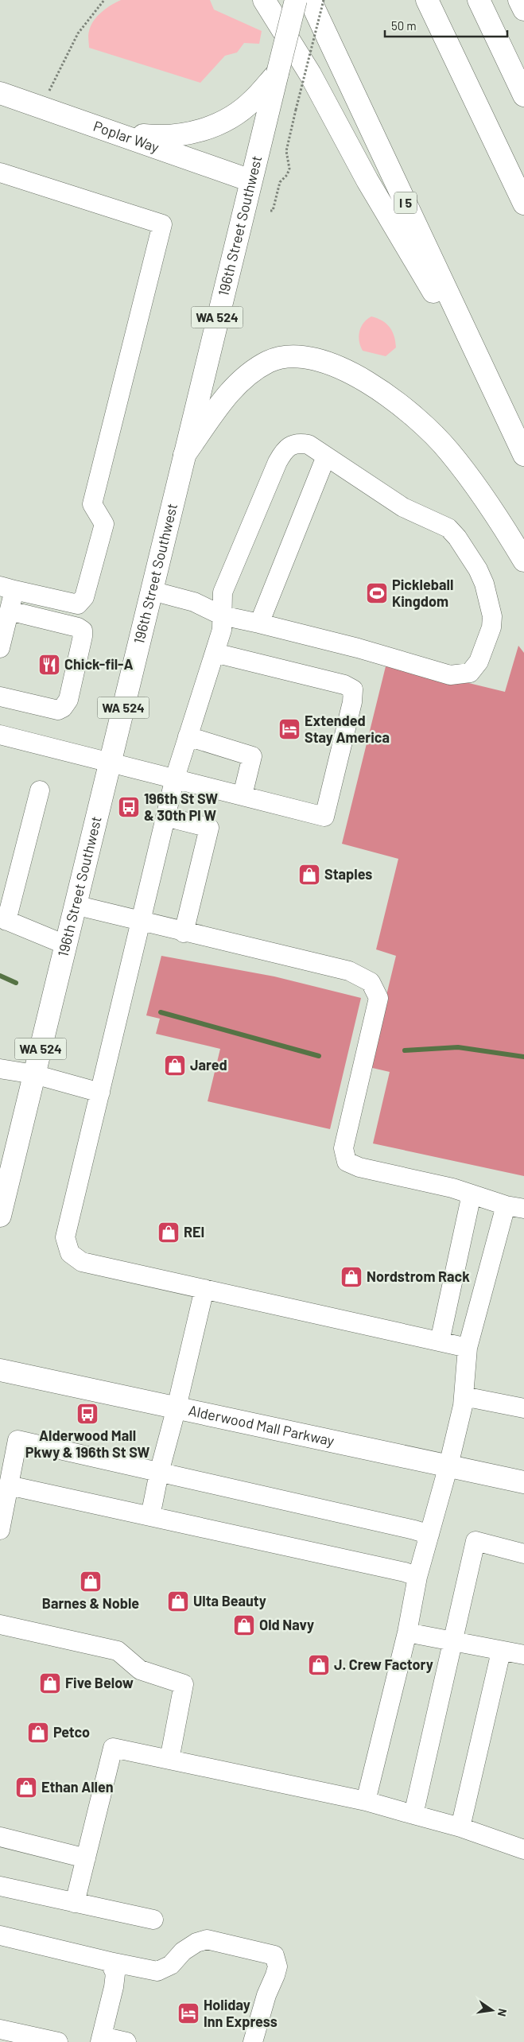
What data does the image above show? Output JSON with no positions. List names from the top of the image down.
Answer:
{
  "streets": {
    "main road": [
      "Poplar Way",
      "I 5",
      "196th Street Southwest",
      "WA 524",
      "Alderwood Mall Parkway"
    ]
  },
  "crossings": [
    ["Poplar Way", "196th Street Southwest"]
  ],
  "places": {
    "sports": ["Pickleball Kingdom"],
    "restaurant": ["Chick-fil-A"],
    "hotel": ["Extended Stay America", "Holiday Inn Express"],
    "bus stop": ["196th St SW & 30th Pl W", "Alderwood Mall Pkwy & 196th St SW"],
    "shop": [
      "Staples",
      "Jared",
      "REI",
      "Nordstrom Rack",
      "Barnes & Noble",
      "Ulta Beauty",
      "Old Navy",
      "J. Crew Factory",
      "Five Below",
      "Petco",
      "Ethan Allen"
    ]
  },
  "scale_bar": "50 m",
  "north": "right"
}
